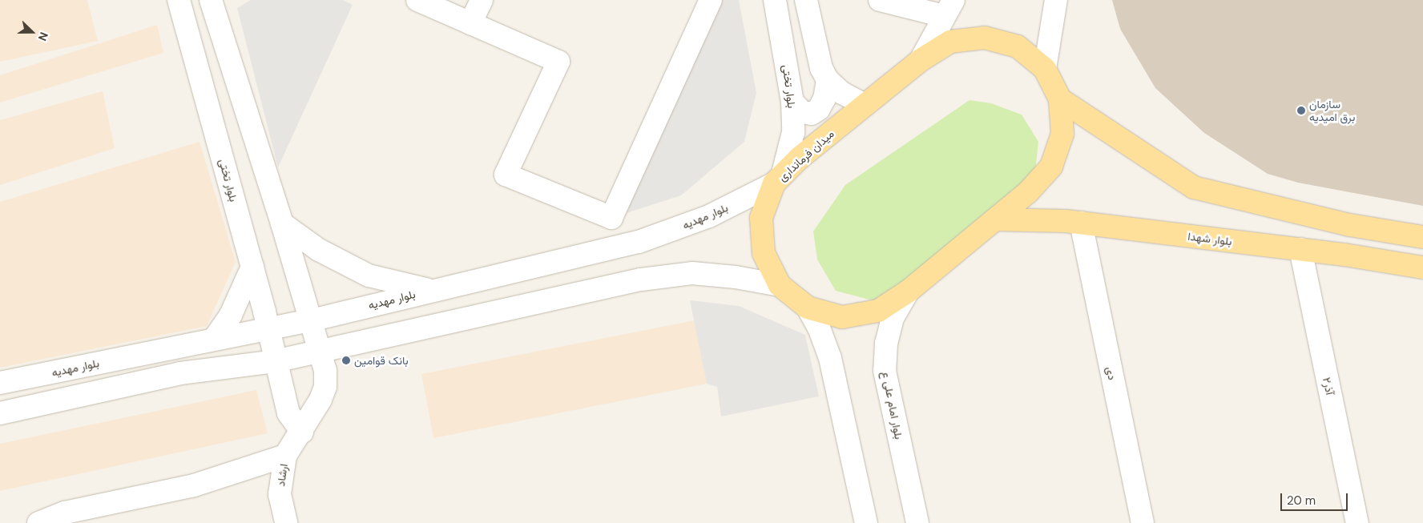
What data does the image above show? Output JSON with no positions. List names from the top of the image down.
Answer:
{
  "streets": {
    "main road": ["میدان فرمانداری", "بلوار شهدا"],
    "street": [
      "بلوار تختی",
      "بلوار مهدیه",
      "دی",
      "آذر۲",
      "بلوار امام علی ع",
      "ارشاد"
    ]
  },
  "crossings": [
    ["بلوار تختی", "میدان فرمانداری"],
    ["بلوار تختی", "بلوار مهدیه"],
    ["میدان فرمانداری", "بلوار مهدیه"],
    ["میدان فرمانداری", "بلوار شهدا"],
    ["میدان فرمانداری", "بلوار امام علی ع"],
    ["بلوار شهدا", "دی"],
    ["بلوار شهدا", "آذر۲"]
  ],
  "places": ["سازمان برق امیدیه", "بانک قوامین"],
  "scale_bar": "20 m",
  "north": "right"
}
